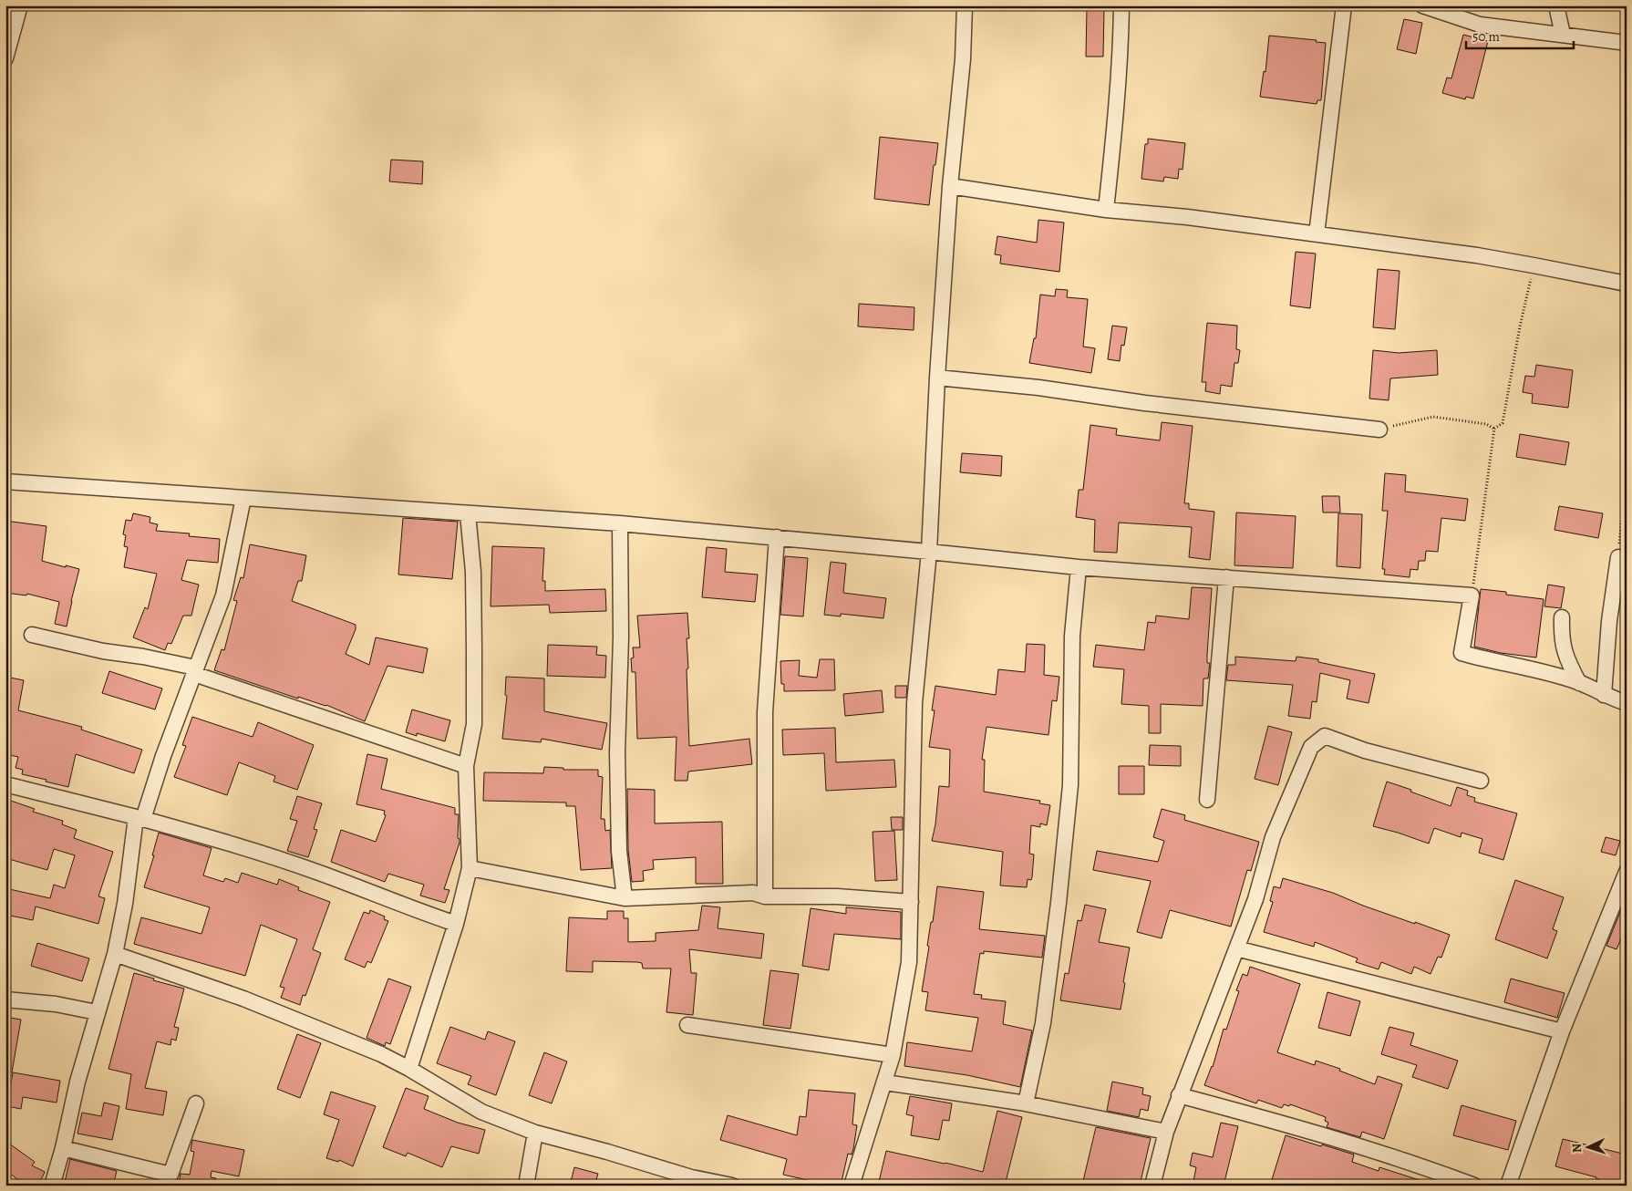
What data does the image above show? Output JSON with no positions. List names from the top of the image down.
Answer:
{
  "scale_bar": "50 m",
  "north": "left"
}
